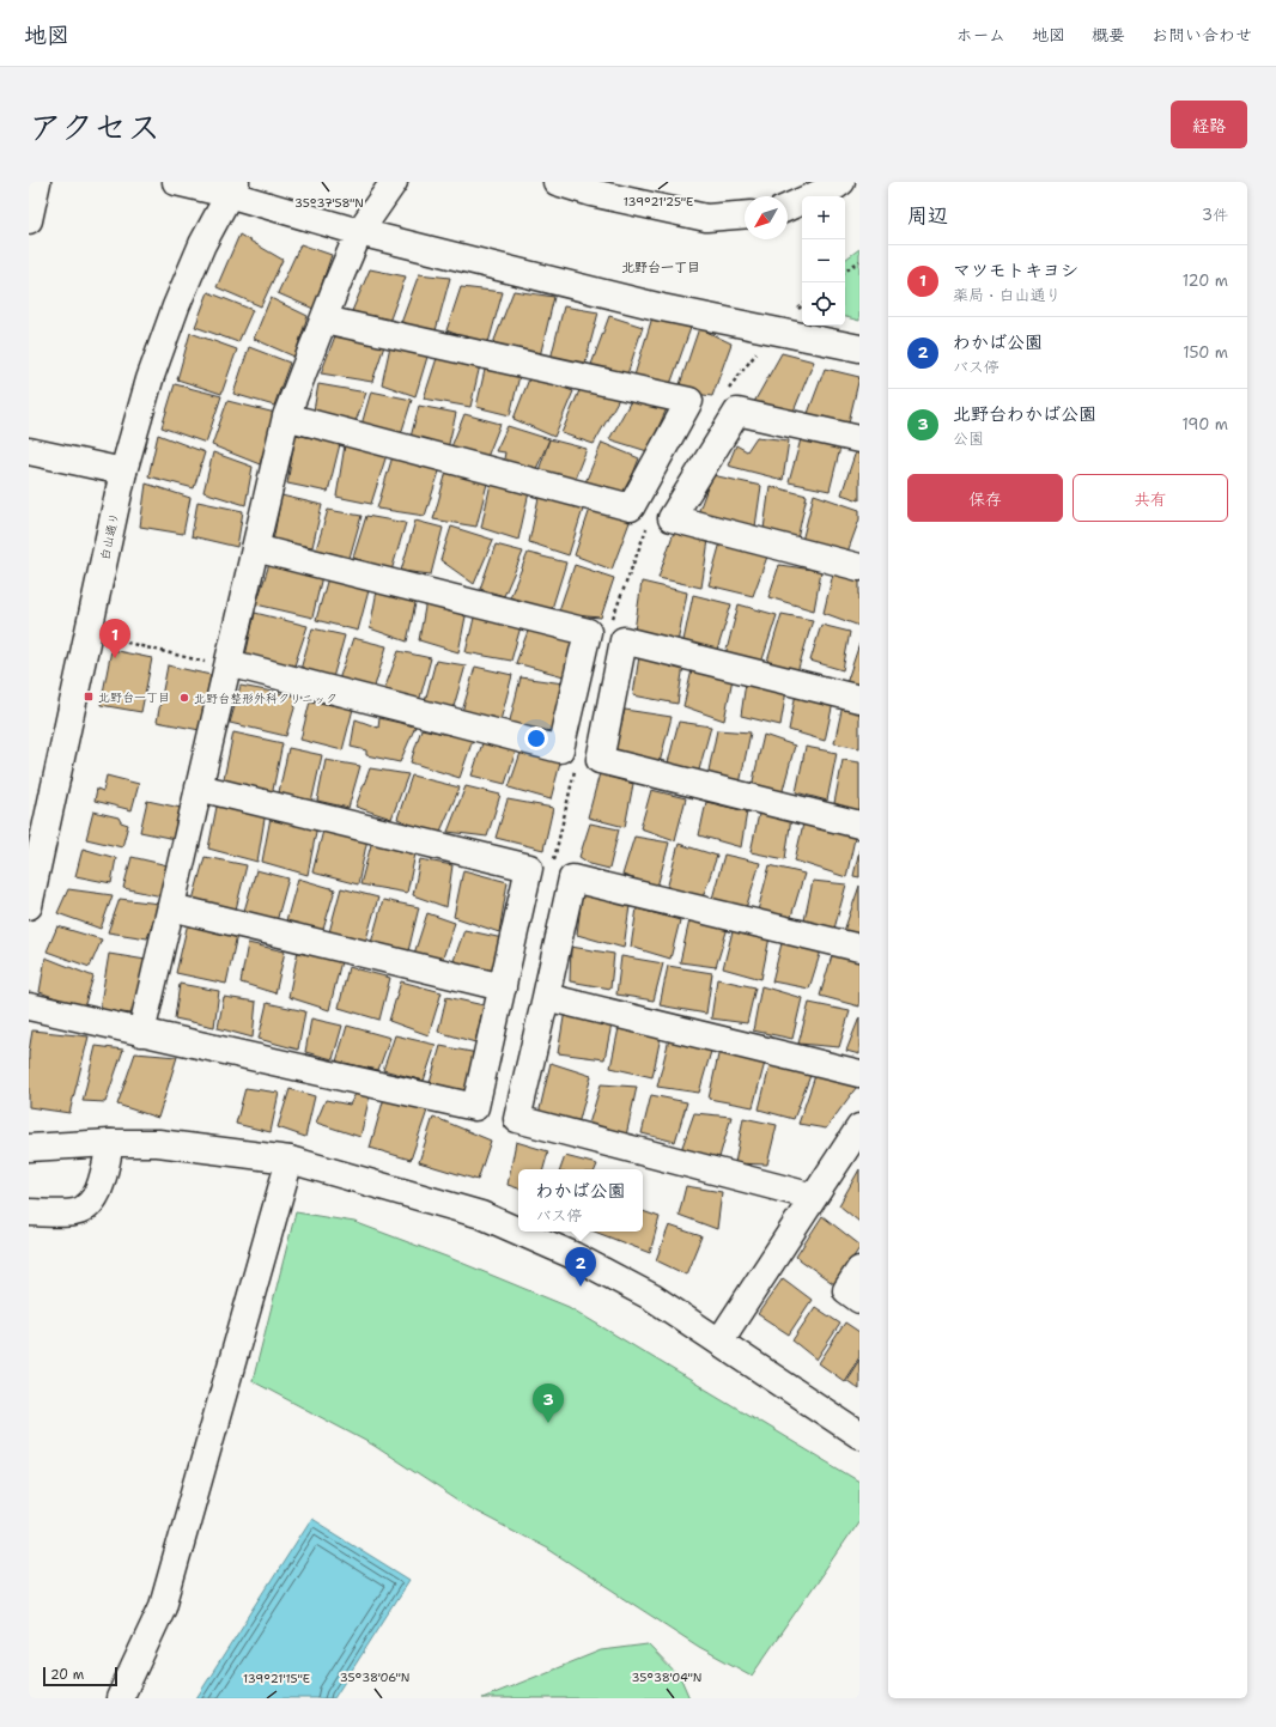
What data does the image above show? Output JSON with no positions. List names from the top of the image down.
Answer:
{
  "streets": {
    "street": ["白山通り"]
  },
  "districts": ["北野台一丁目"],
  "places": {
    "transit": ["北野台一丁目"],
    "other": ["北野台整形外科クリニック"]
  },
  "scale_bar": "20 m",
  "north": "bottom left",
  "page": {
    "header": "地図",
    "nav": [
      "ホーム",
      "地図",
      "概要",
      "お問い合わせ"
    ],
    "title": "アクセス",
    "buttons": [
      "経路",
      ["保存", "共有"]
    ],
    "heading": ["周辺", "3件"],
    "map_buttons": ["+", "−"],
    "list": [
      {
        "mark": "1",
        "name": "マツモトキヨシ",
        "note": "薬局 · 白山通り",
        "value": "120 m"
      },
      {
        "mark": "2",
        "name": "わかば公園",
        "note": "バス停",
        "value": "150 m"
      },
      {
        "mark": "3",
        "name": "北野台わかば公園",
        "note": "公園",
        "value": "190 m"
      }
    ],
    "pins": ["1", "2", "3"],
    "popup": ["わかば公園", "バス停"],
    "scale": "20 m"
  },
  "coordinates": [
    "139°21'25\"E",
    "35°37'58\"N",
    "35°38'06\"N",
    "35°38'04\"N",
    "139°21'15\"E"
  ]
}
